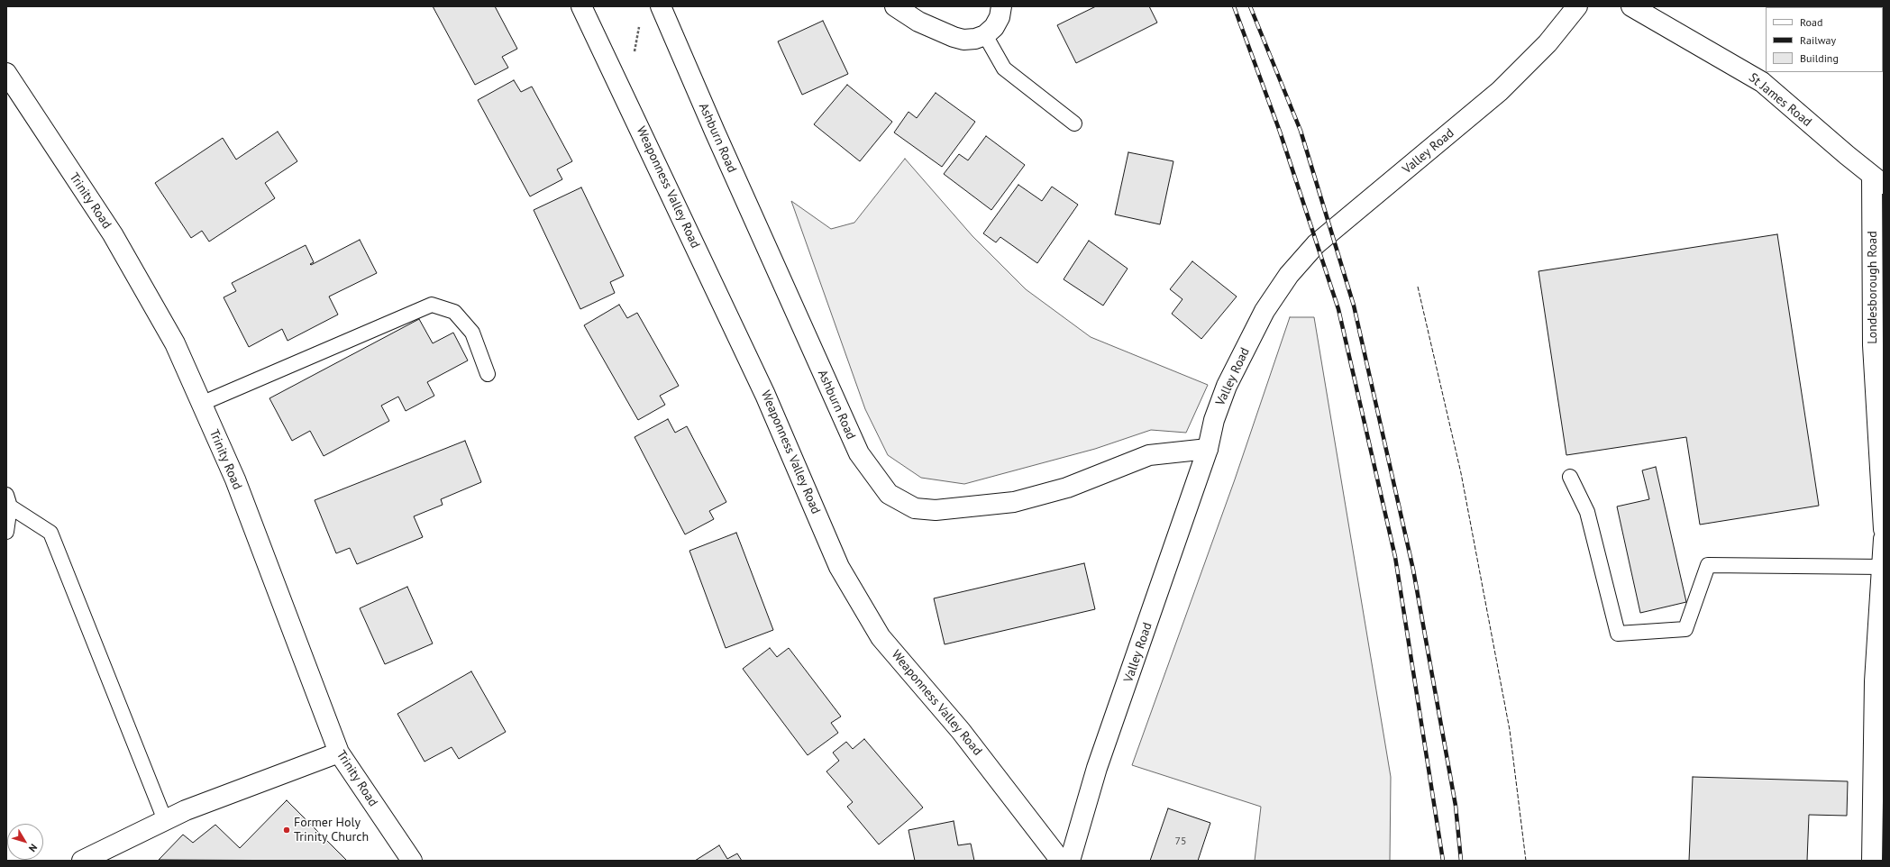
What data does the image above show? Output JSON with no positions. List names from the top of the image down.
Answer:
{
  "streets": {
    "street": [
      "St James Road",
      "Ashburn Road",
      "Valley Road",
      "Weaponness Valley Road",
      "Trinity Road",
      "Londesborough Road"
    ]
  },
  "crossings": [
    ["St James Road", "Londesborough Road"],
    ["Ashburn Road", "Valley Road"]
  ],
  "places": ["Former Holy Trinity Church"],
  "house_numbers": ["75"],
  "legend": ["Road", "Railway", "Building"],
  "north": "bottom right"
}
